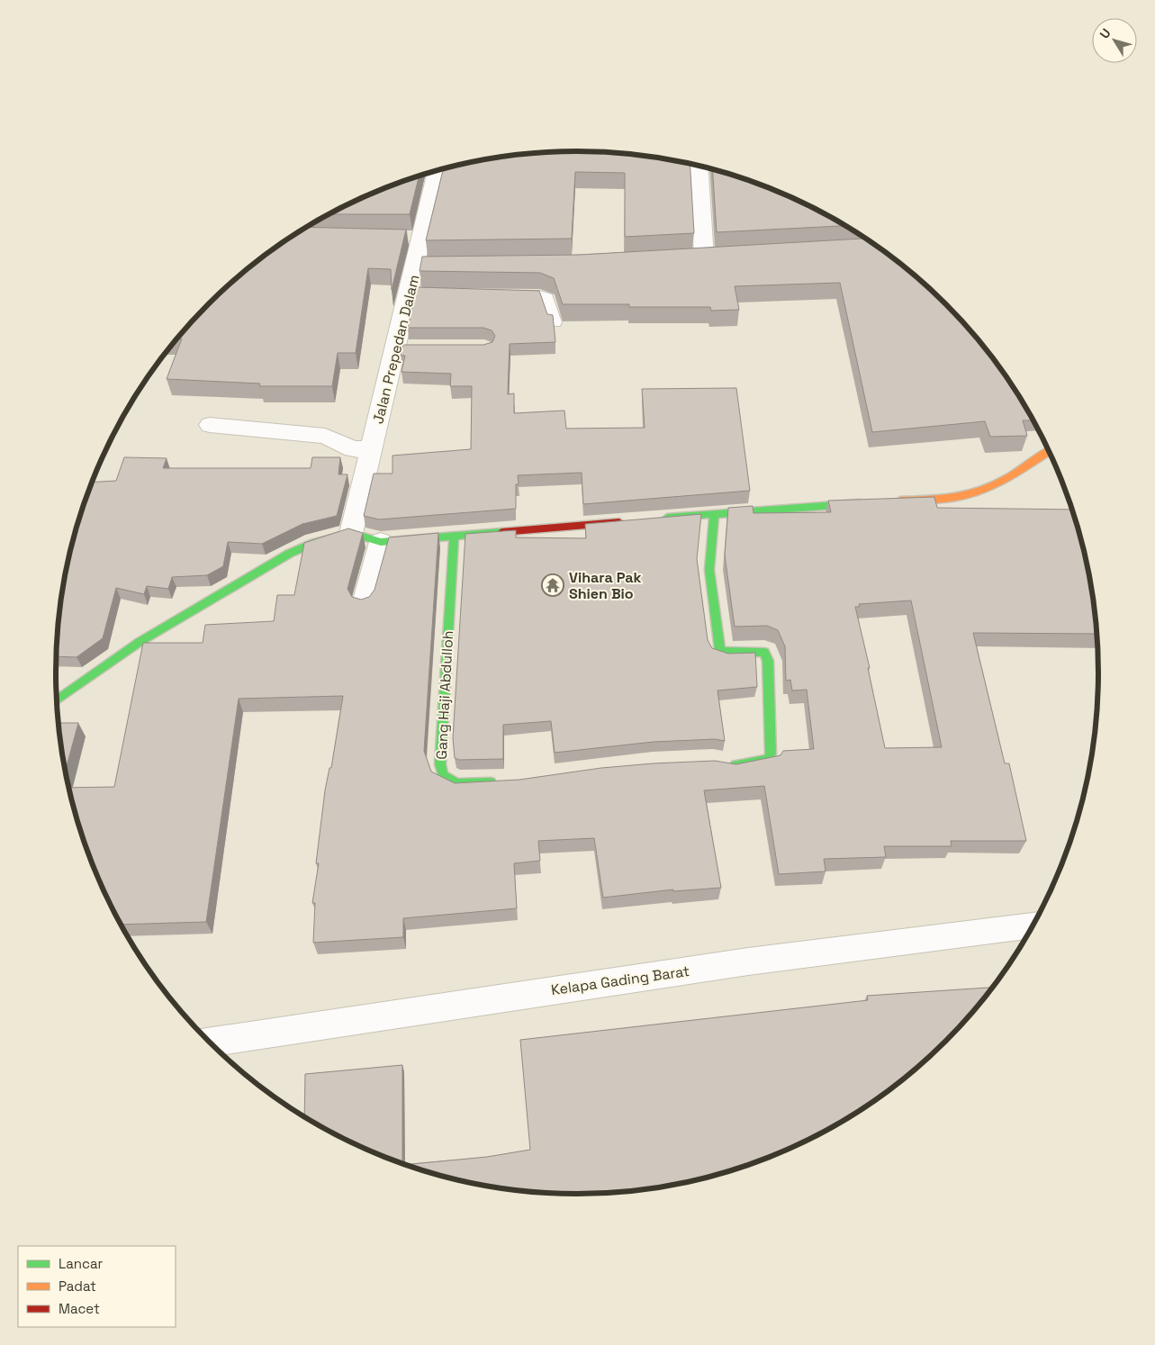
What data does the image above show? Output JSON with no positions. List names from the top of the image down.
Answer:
{
  "streets": {
    "street": ["Jalan Prepedan Dalam", "Gang Haji Abdulloh", "Kelapa Gading Barat"]
  },
  "places": {
    "temple": ["Vihara Pak Shien Bio"]
  },
  "legend": ["Lancar", "Padat", "Macet"],
  "north": "top left"
}
